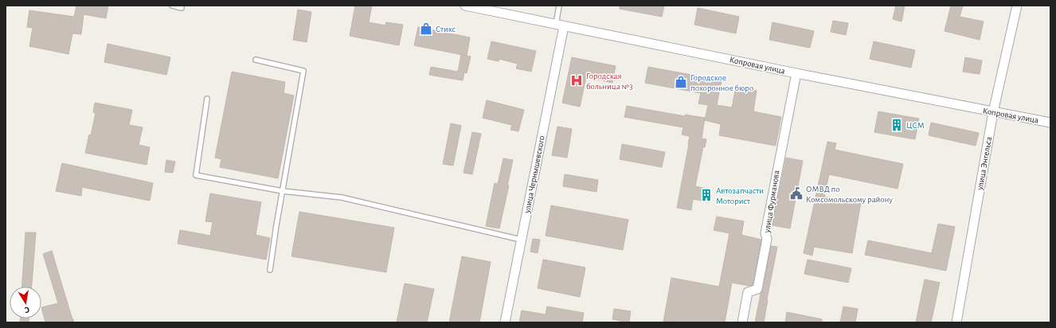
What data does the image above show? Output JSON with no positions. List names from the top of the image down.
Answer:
{
  "streets": {
    "street": [
      "Копровая улица",
      "улица Энгельса",
      "улица Чернышевского",
      "улица Фурманова"
    ]
  },
  "crossings": [
    ["Копровая улица", "улица Энгельса"],
    ["Копровая улица", "улица Чернышевского"],
    ["Копровая улица", "улица Фурманова"]
  ],
  "places": {
    "shop": ["Стикс", "Городское похоронное бюро"],
    "hospital": ["Городская больница №3"],
    "building": ["ЦСМ", "Автозапчасти Моторист"],
    "public building": ["ОМВД по Комсомольскому району"]
  },
  "north": "bottom"
}
